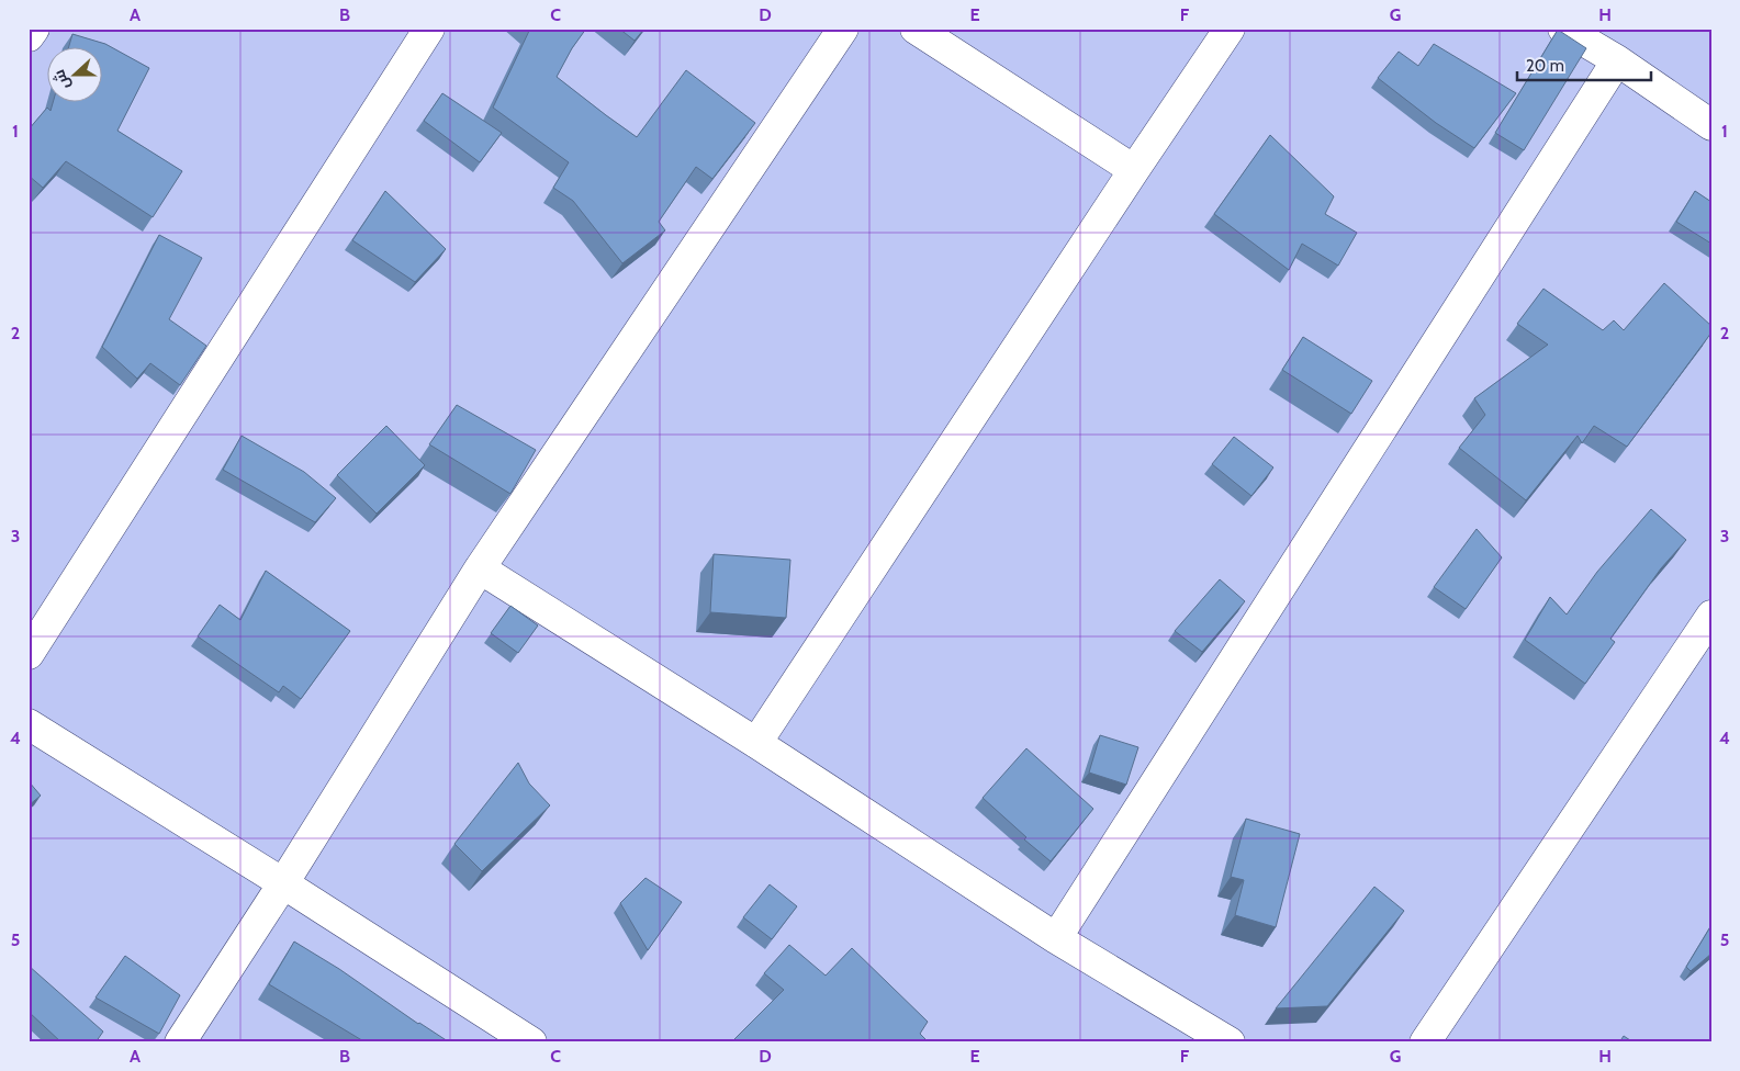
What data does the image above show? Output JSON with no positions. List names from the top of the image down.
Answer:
{
  "scale_bar": "20 m",
  "north": "left",
  "grid": {
    "columns": [
      "A",
      "B",
      "C",
      "D",
      "E",
      "F",
      "G",
      "H"
    ],
    "rows": [
      "1",
      "2",
      "3",
      "4",
      "5"
    ]
  }
}
